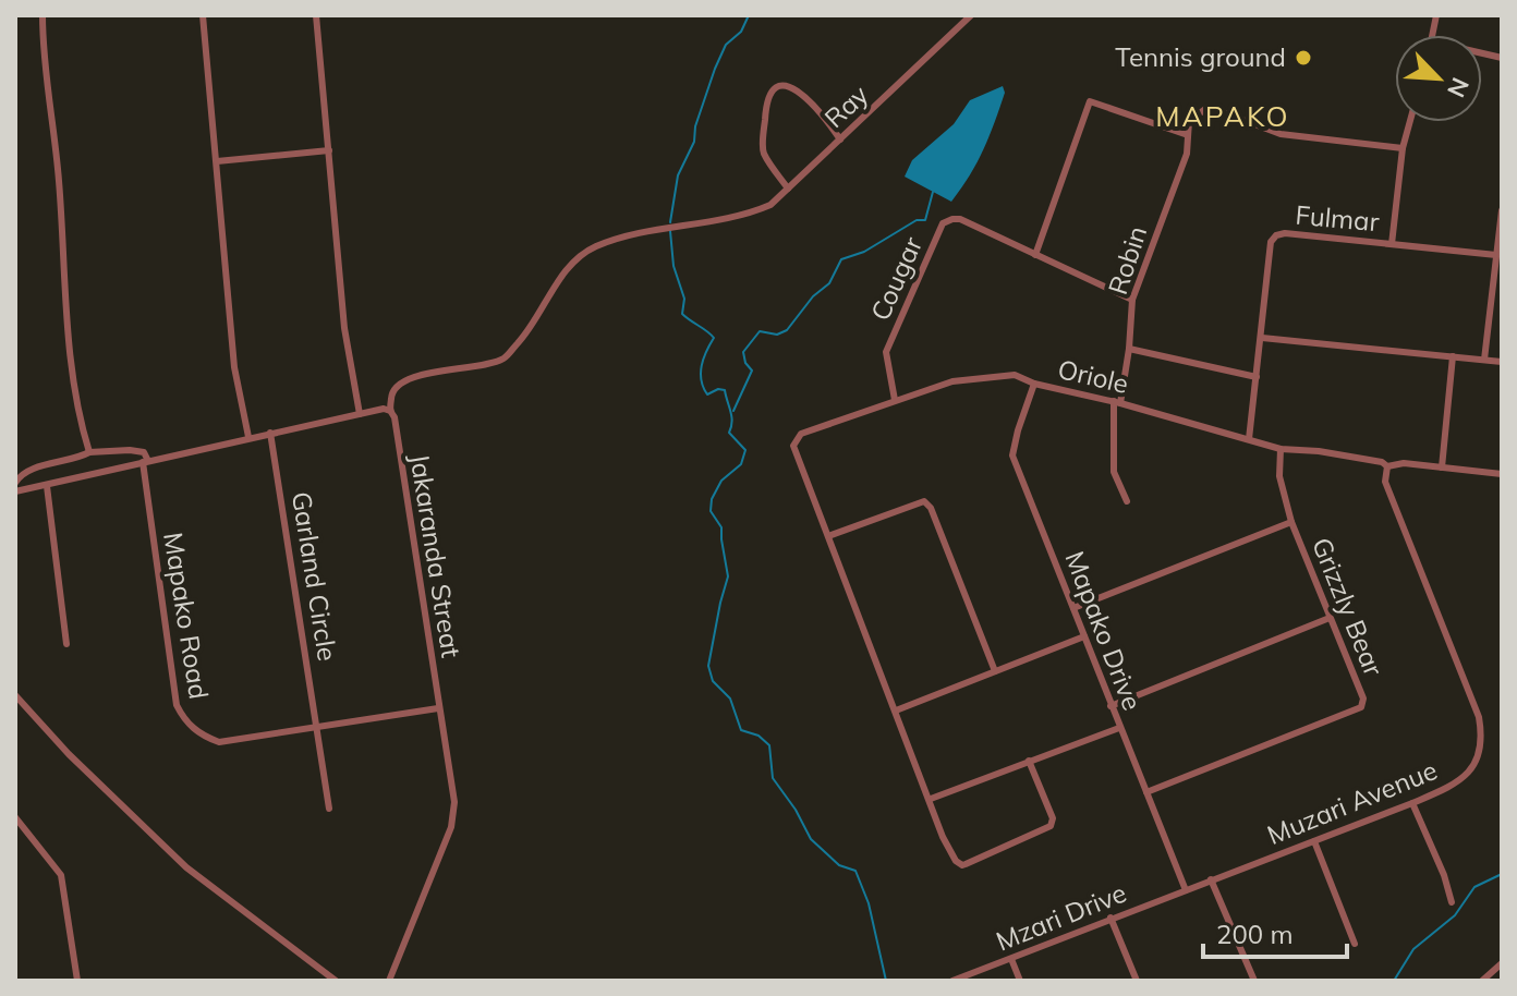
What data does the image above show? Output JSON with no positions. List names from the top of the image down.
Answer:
{
  "streets": {
    "street": [
      "Ray",
      "Fulmar",
      "Robin",
      "Cougar",
      "Oriole",
      "Jakaranda Streat",
      "Garland Circle",
      "Grizzly Bear",
      "Mapako Road",
      "Mapako Drive",
      "Muzari Avenue",
      "Mzari Drive"
    ]
  },
  "crossings": [
    ["Ray", "Jakaranda Streat"],
    ["Fulmar", "Oriole"],
    ["Robin", "Cougar"],
    ["Robin", "Oriole"],
    ["Cougar", "Oriole"],
    ["Oriole", "Grizzly Bear"],
    ["Oriole", "Mapako Drive"],
    ["Oriole", "Muzari Avenue"],
    ["Jakaranda Streat", "Mapako Road"],
    ["Garland Circle", "Mapako Road"],
    ["Grizzly Bear", "Mapako Drive"],
    ["Mapako Drive", "Muzari Avenue"],
    ["Mapako Drive", "Mzari Drive"],
    ["Muzari Avenue", "Mzari Drive"]
  ],
  "districts": ["MAPAKO"],
  "places": ["Tennis ground"],
  "scale_bar": "200 m",
  "north": "bottom right"
}
